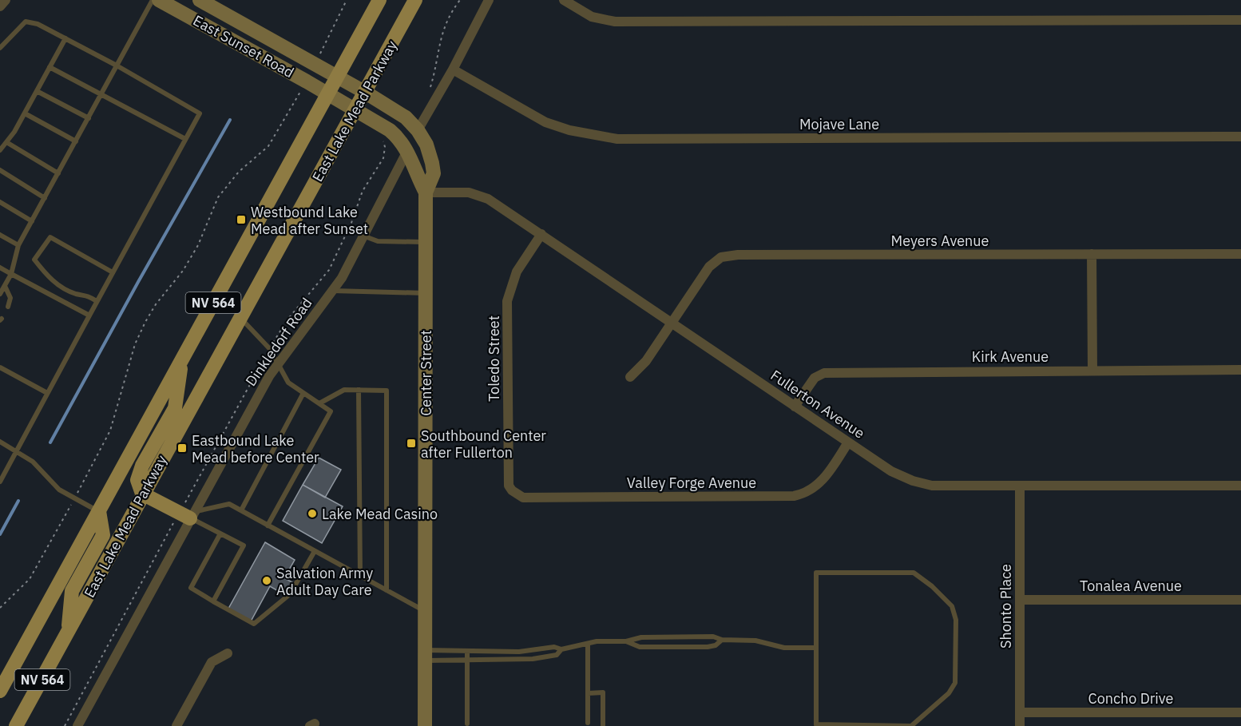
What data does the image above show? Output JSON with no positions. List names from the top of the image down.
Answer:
{
  "streets": {
    "main road": ["East Lake Mead Parkway", "NV 564"],
    "street": [
      "East Sunset Road",
      "Mojave Lane",
      "Meyers Avenue",
      "Dinkledorf Road",
      "Kirk Avenue",
      "Toledo Street",
      "Center Street",
      "Fullerton Avenue",
      "Valley Forge Avenue",
      "Tonalea Avenue",
      "Shonto Place",
      "Concho Drive"
    ]
  },
  "crossings": [
    ["East Sunset Road", "East Lake Mead Parkway"],
    ["East Sunset Road", "Center Street"],
    ["East Lake Mead Parkway", "Center Street"],
    ["Meyers Avenue", "Fullerton Avenue"],
    ["Dinkledorf Road", "Center Street"],
    ["Kirk Avenue", "Fullerton Avenue"],
    ["Toledo Street", "Fullerton Avenue"],
    ["Toledo Street", "Valley Forge Avenue"],
    ["Center Street", "Fullerton Avenue"],
    ["Fullerton Avenue", "Valley Forge Avenue"],
    ["Fullerton Avenue", "Shonto Place"],
    ["Tonalea Avenue", "Shonto Place"],
    ["Shonto Place", "Concho Drive"]
  ],
  "places": {
    "transit": ["Westbound Lake Mead after Sunset", "Southbound Center after Fullerton", "Eastbound Lake Mead before Center"],
    "other": ["Lake Mead Casino", "Salvation Army Adult Day Care"]
  }
}
